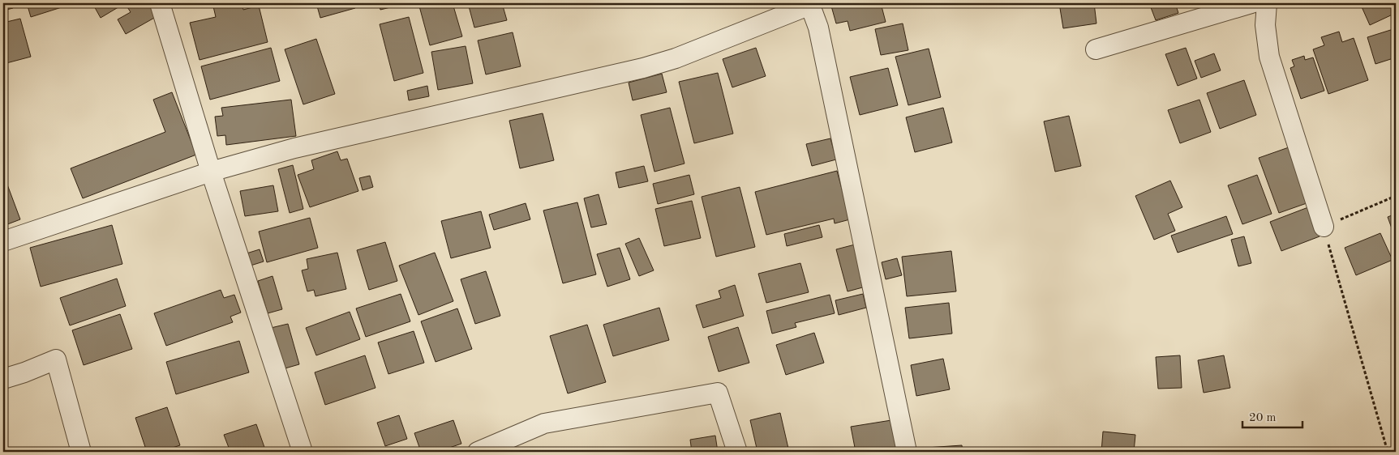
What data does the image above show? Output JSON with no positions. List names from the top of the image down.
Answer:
{
  "scale_bar": "20 m"
}
